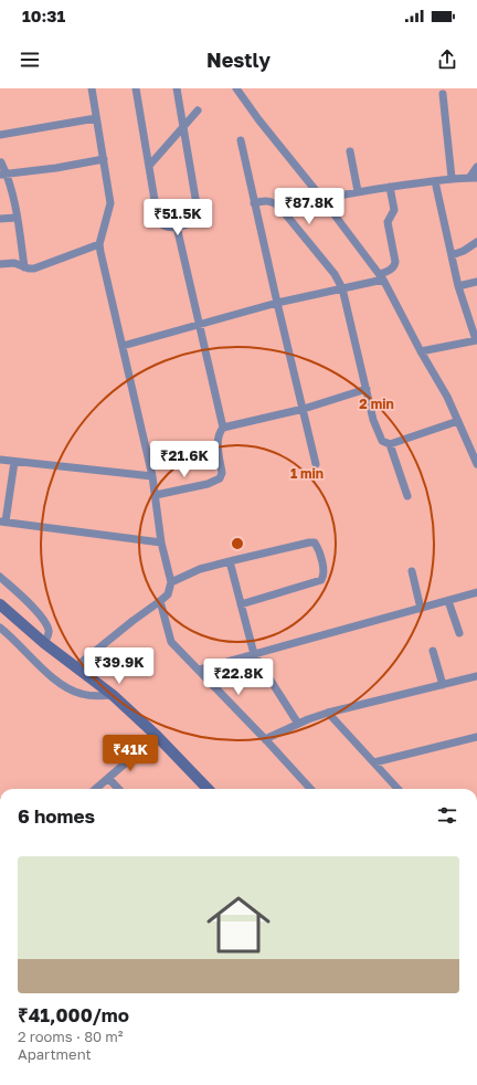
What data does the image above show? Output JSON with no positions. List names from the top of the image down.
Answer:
{
  "page": {
    "status": "10:31",
    "header": "Nestly",
    "price": [
      "₹87.8K",
      "₹51.5K",
      "₹21.6K",
      "₹39.9K",
      "₹22.8K",
      "₹41K"
    ],
    "heading": "6 homes",
    "list": [
      {
        "name": "₹41,000/mo",
        "note": "2 rooms · 80 m² · Apartment"
      }
    ]
  },
  "rings": ["2 min", "1 min"]
}
